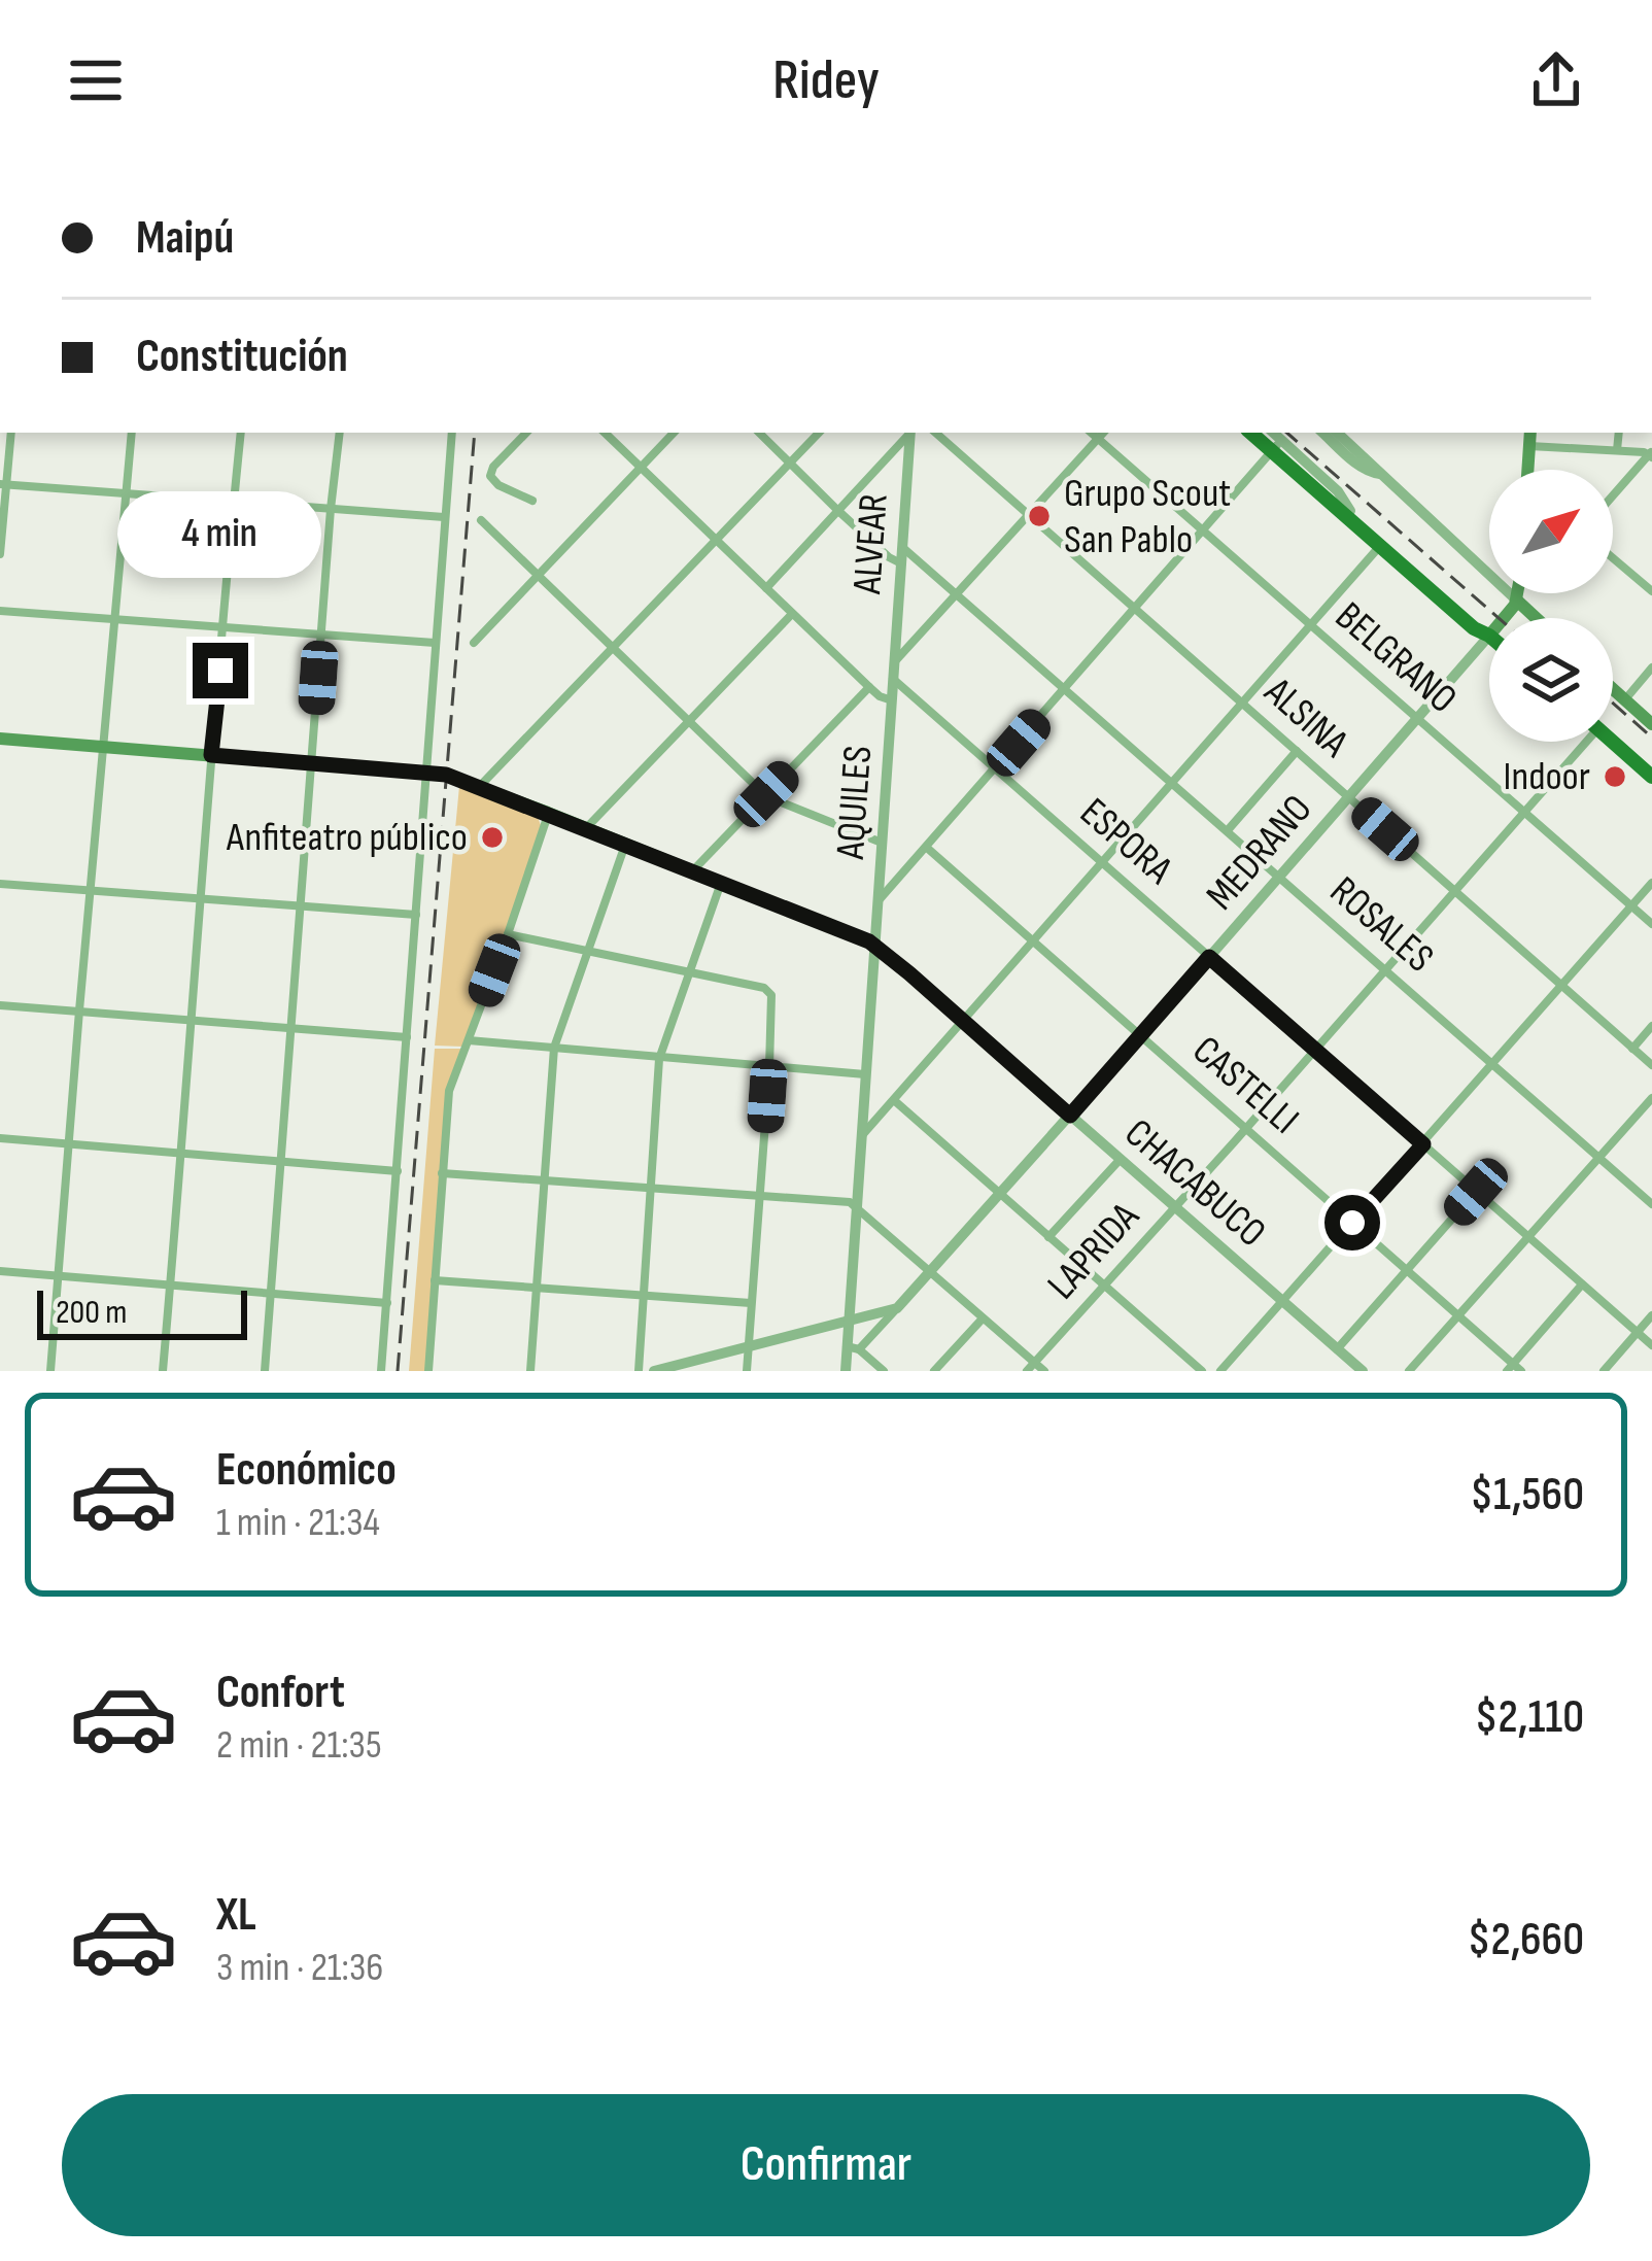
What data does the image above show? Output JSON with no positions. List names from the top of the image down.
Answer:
{
  "streets": {
    "main road": ["MEDRANO"],
    "street": [
      "ALVEAR",
      "BELGRANO",
      "ALSINA",
      "AQUILES",
      "ESPORA",
      "ROSALES",
      "CASTELLI",
      "CHACABUCO",
      "LAPRIDA"
    ]
  },
  "crossings": [
    ["ALVEAR", "AQUILES"],
    ["ALVEAR", "ROSALES"],
    ["BELGRANO", "MEDRANO"],
    ["BELGRANO", "LAPRIDA"],
    ["ALSINA", "MEDRANO"],
    ["ALSINA", "LAPRIDA"],
    ["AQUILES", "ESPORA"],
    ["AQUILES", "MEDRANO"],
    ["AQUILES", "CHACABUCO"],
    ["ESPORA", "MEDRANO"],
    ["ESPORA", "LAPRIDA"],
    ["MEDRANO", "ROSALES"],
    ["MEDRANO", "CASTELLI"],
    ["MEDRANO", "CHACABUCO"],
    ["ROSALES", "LAPRIDA"],
    ["CASTELLI", "LAPRIDA"],
    ["CHACABUCO", "LAPRIDA"]
  ],
  "places": ["Grupo Scout San Pablo", "Indoor", "Anfiteatro público"],
  "scale_bar": "200 m",
  "north": "top right",
  "page": {
    "header": "Ridey",
    "banner": ["Maipú", "Constitución"],
    "bubble": "4 min",
    "scale": "200 m",
    "list": [
      {
        "name": "Económico",
        "note": "1 min · 21:34",
        "value": "$1,560"
      },
      {
        "name": "Confort",
        "note": "2 min · 21:35",
        "value": "$2,110"
      },
      {
        "name": "XL",
        "note": "3 min · 21:36",
        "value": "$2,660"
      }
    ],
    "buttons": "Confirmar"
  }
}
